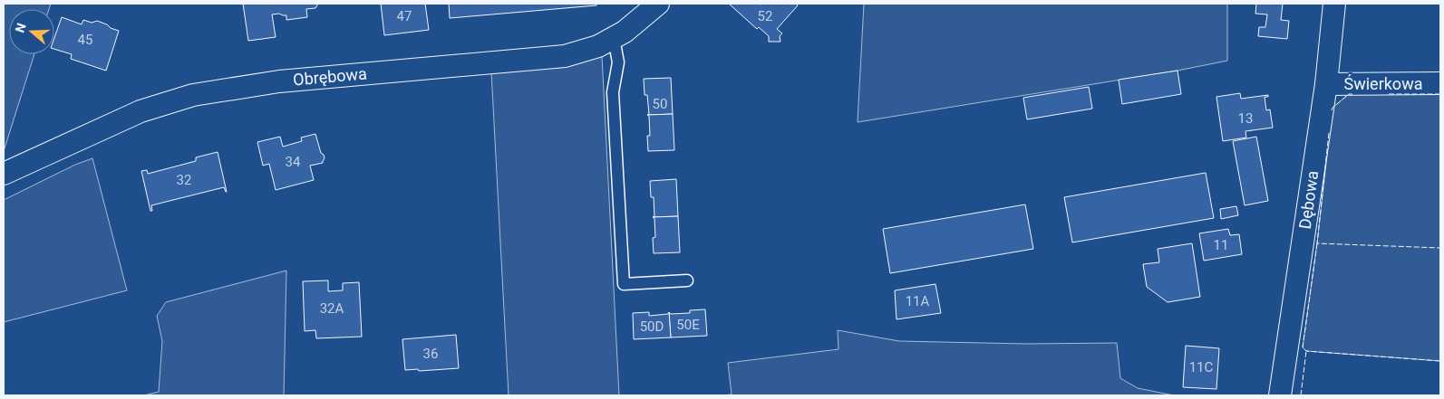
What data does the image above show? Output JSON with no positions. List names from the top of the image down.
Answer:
{
  "streets": {
    "street": ["Obrębowa", "Świerkowa", "Dębowa"]
  },
  "crossings": [
    ["Świerkowa", "Dębowa"]
  ],
  "house_numbers": [
    "47",
    "52",
    "45",
    "50",
    "13",
    "34",
    "32",
    "11",
    "11A",
    "32A",
    "50E",
    "50D",
    "36",
    "11C"
  ],
  "north": "left"
}
